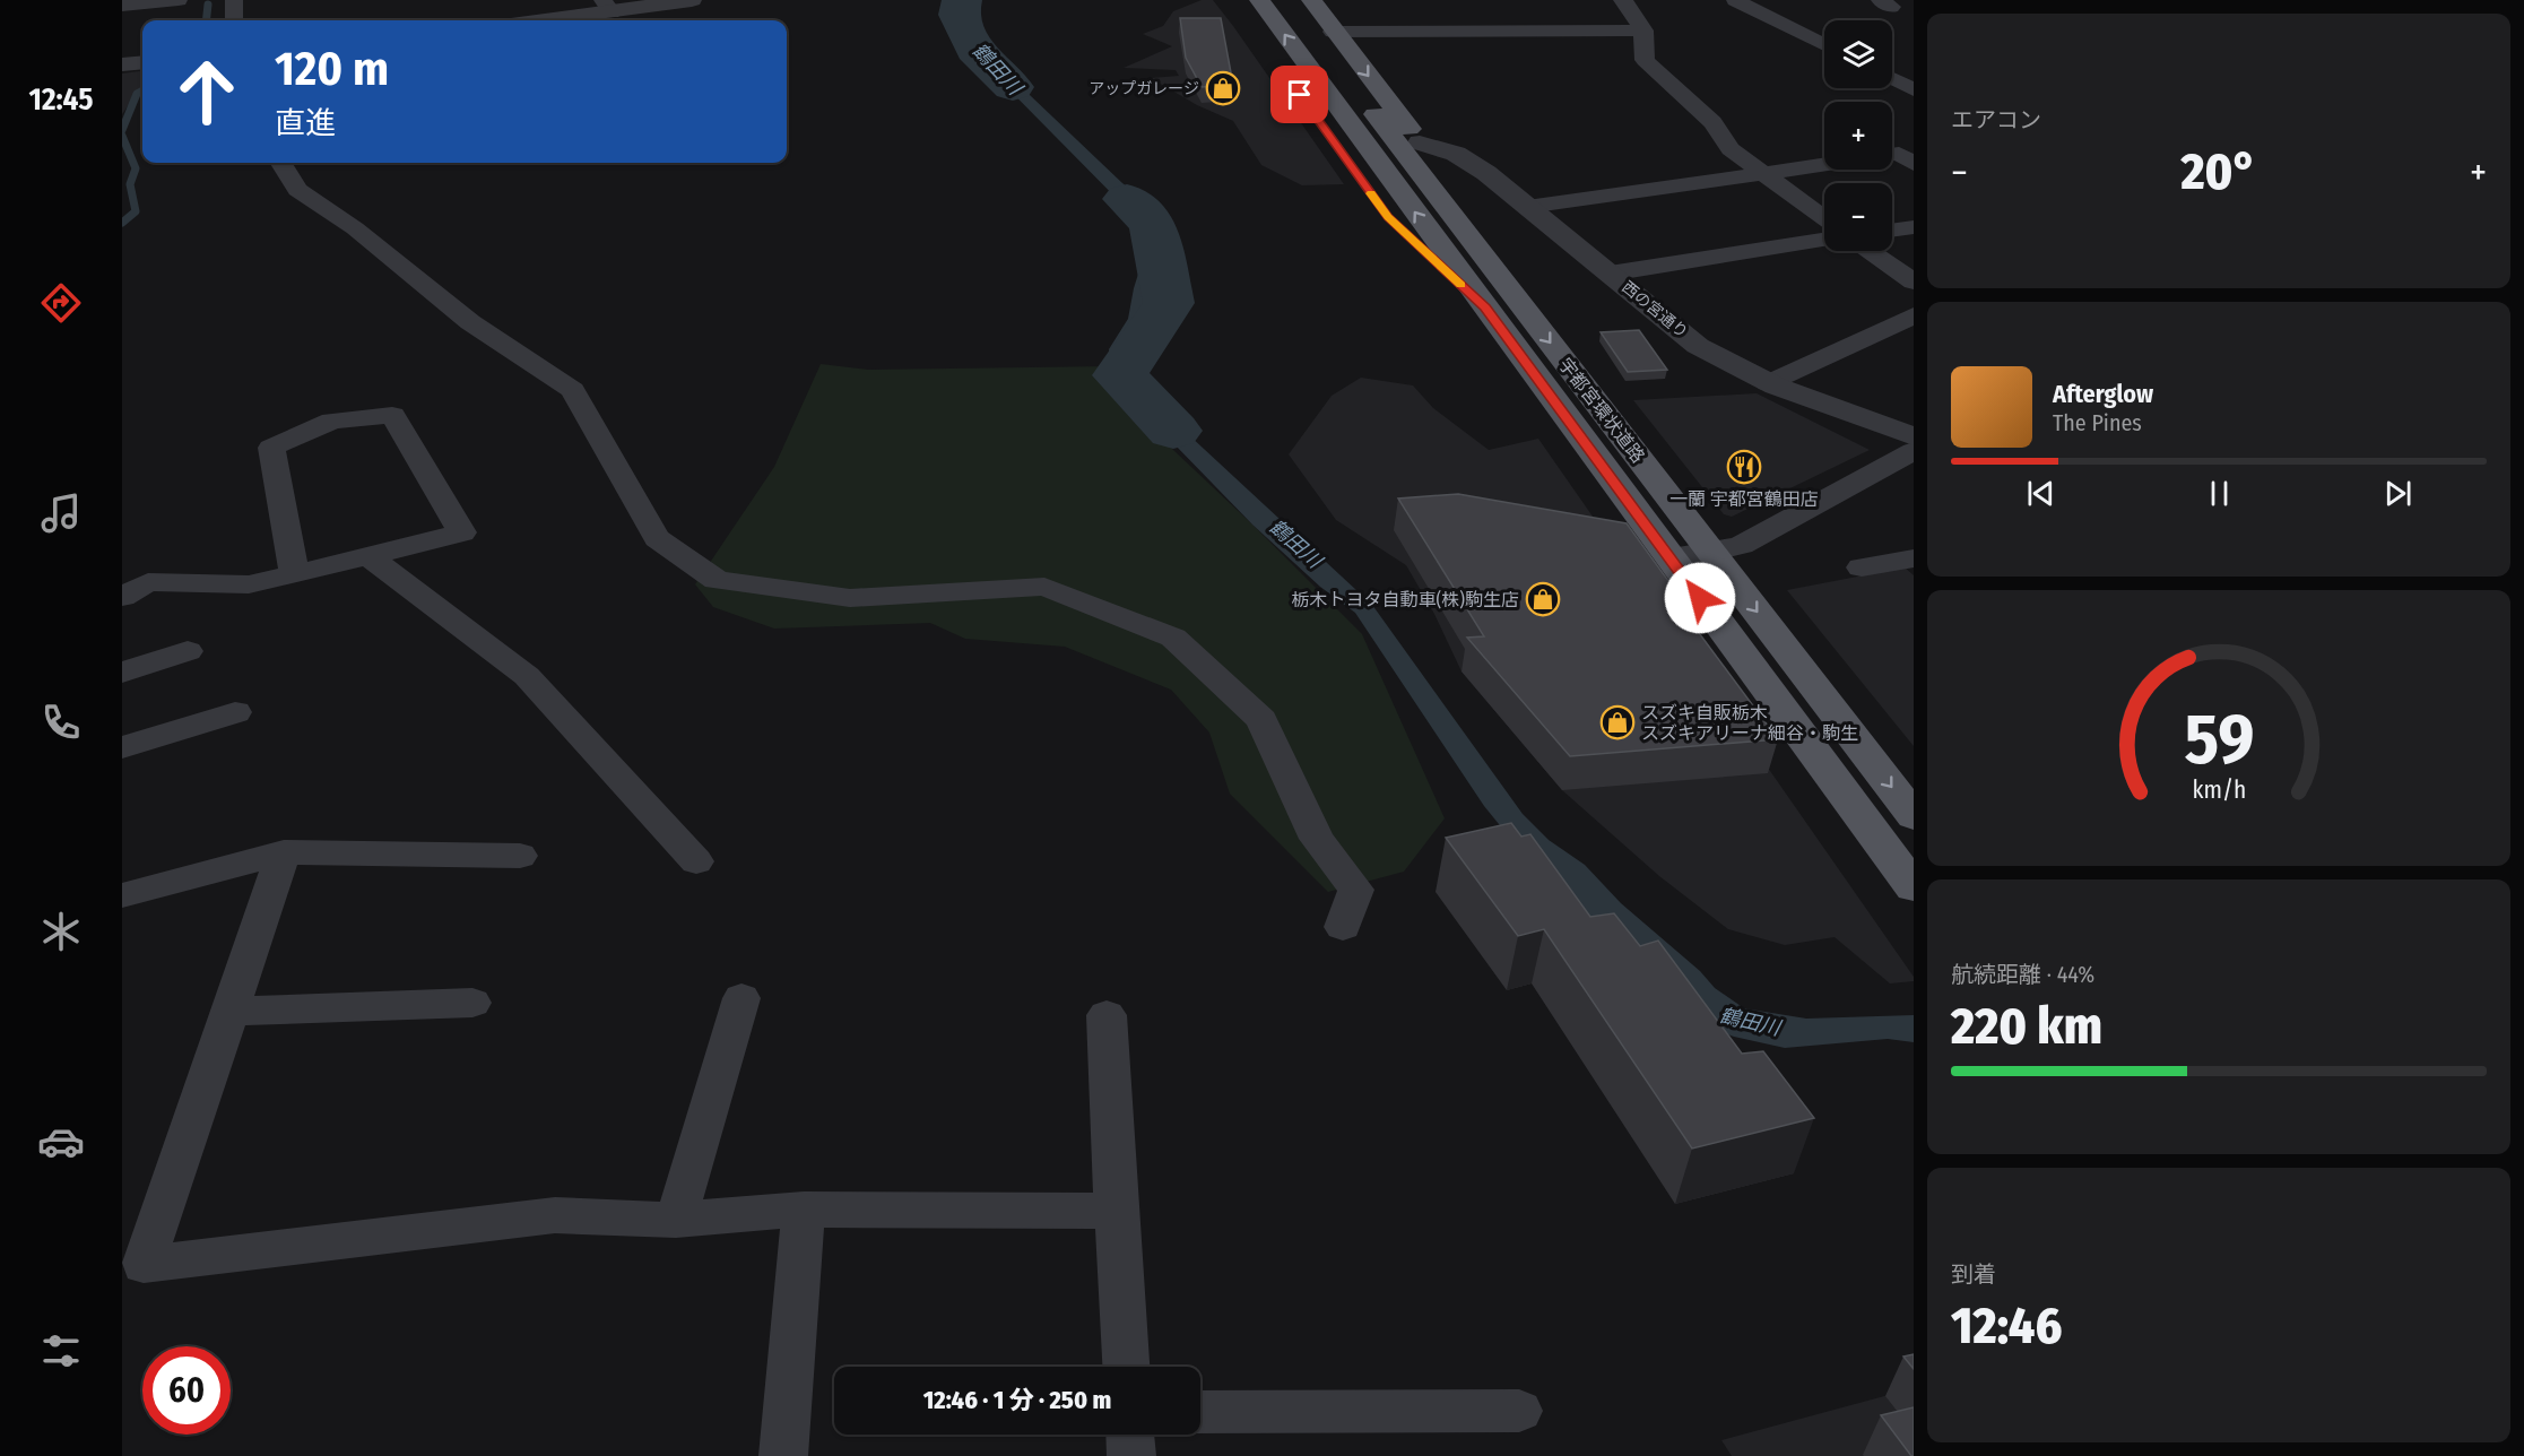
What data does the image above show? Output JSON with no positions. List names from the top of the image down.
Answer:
{
  "streets": {
    "main road": ["宇都宮環状道路"],
    "street": ["西の宮通り"]
  },
  "water": ["鶴田川"],
  "places": {
    "shop": ["アップガレージ", "栃木トヨタ自動車(株)駒生店", "スズキ自販栃木 スズキアリーナ細谷・駒生"],
    "restaurant": ["一蘭 宇都宮鶴田店"]
  },
  "page": {
    "tabs": "12:45",
    "tile": [
      "エアコン",
      ["航続距離 · 44%", "220 km"],
      ["到着", "12:46"]
    ],
    "map_buttons": ["+", "−"],
    "turn": ["120 m", "直進"],
    "heat": ["−", "20°", "+"],
    "song": ["Afterglow", "The Pines"],
    "limit": "60",
    "trip": "12:46 · 1 分 · 250 m",
    "gauge": ["59", "km/h"]
  }
}
